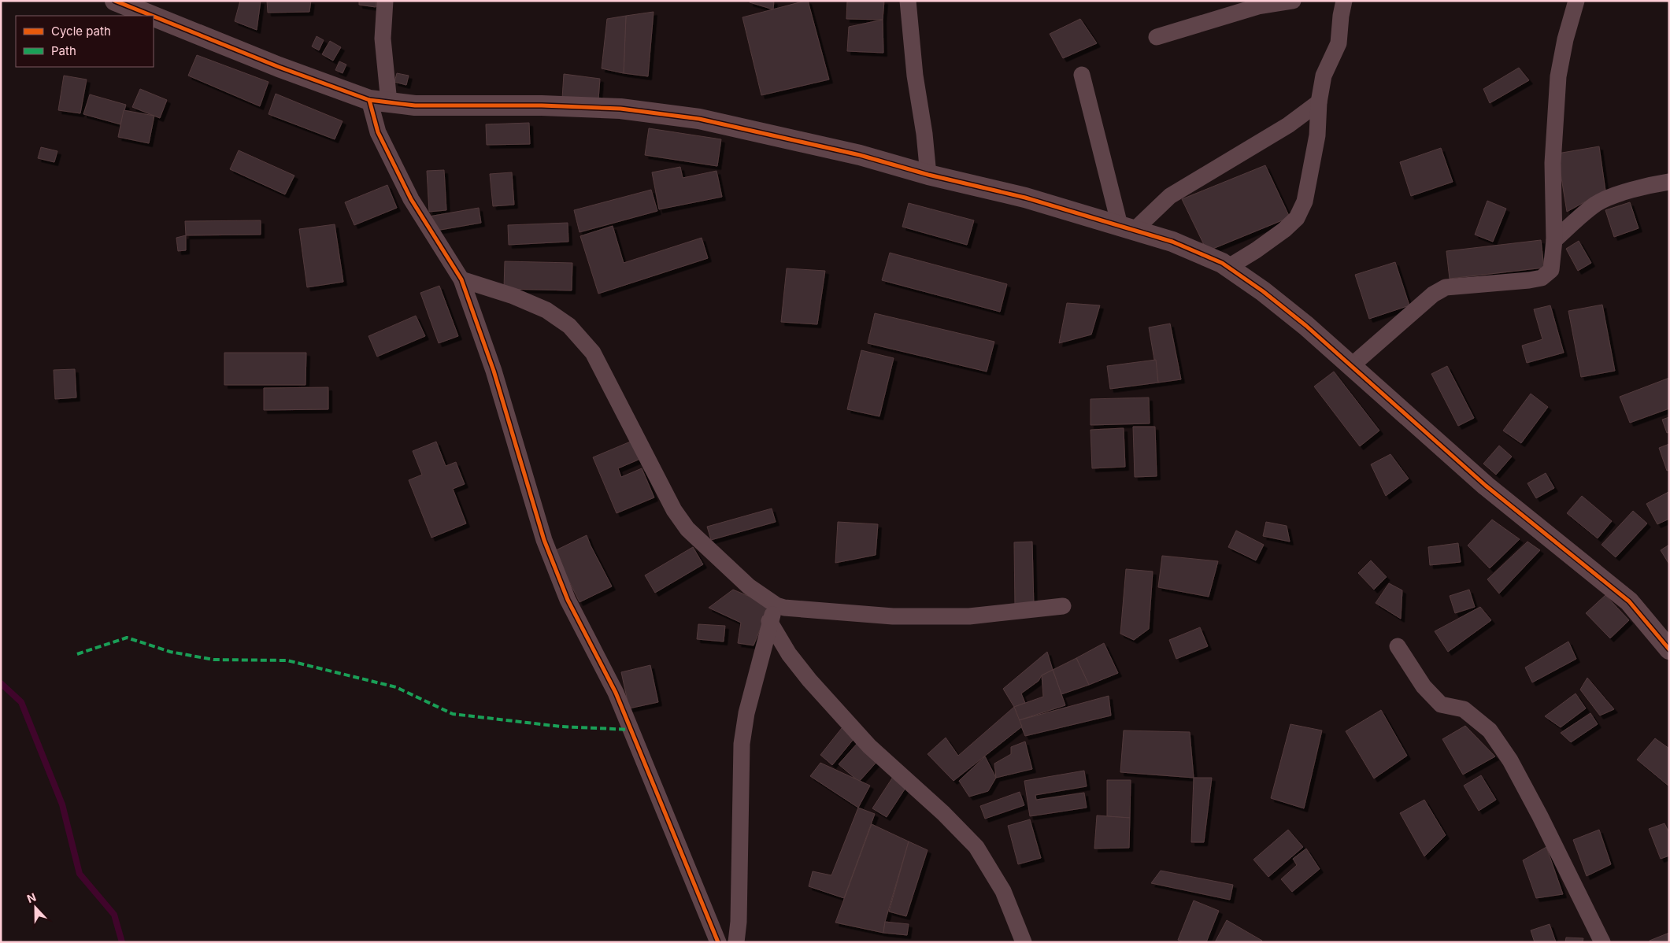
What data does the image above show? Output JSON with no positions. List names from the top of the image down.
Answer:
{
  "legend": ["Cycle path", "Path"],
  "north": "top"
}
